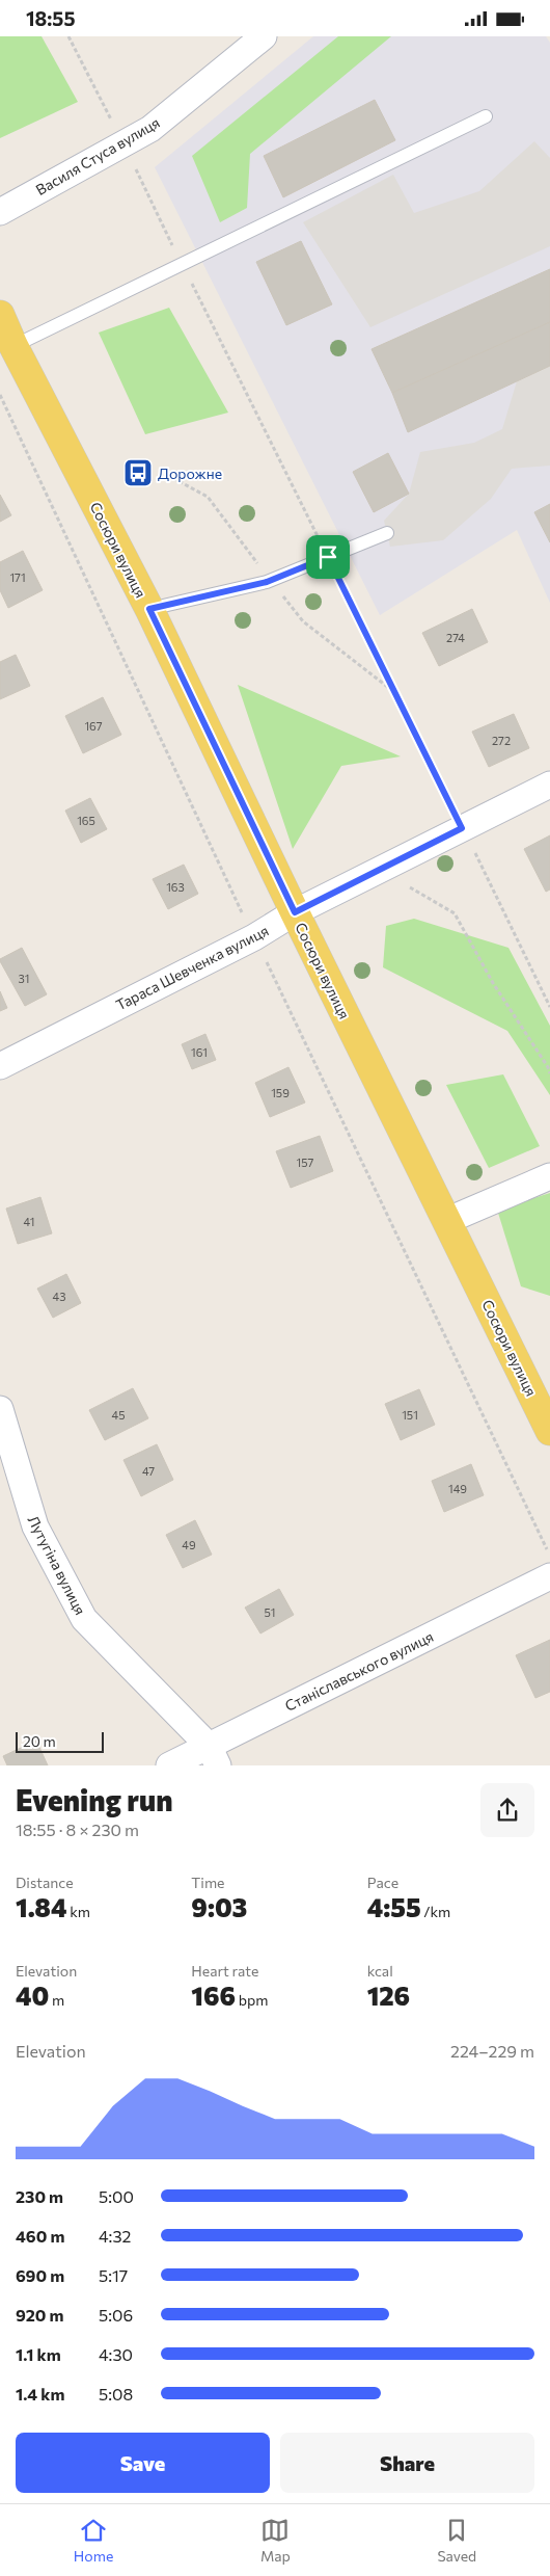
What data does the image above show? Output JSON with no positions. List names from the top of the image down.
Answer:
{
  "streets": {
    "main road": ["Сосюри вулиця"],
    "street": [
      "Василя Стуса вулиця",
      "Тараса Шевченка вулиця",
      "Лутугіна вулиця",
      "Станіславського вулиця"
    ]
  },
  "crossings": [
    ["Сосюри вулиця", "Тараса Шевченка вулиця"],
    ["Лутугіна вулиця", "Станіславського вулиця"]
  ],
  "places": {
    "bus stop": ["Дорожне"]
  },
  "house_numbers": [
    "171",
    "274",
    "167",
    "272",
    "165",
    "163",
    "31",
    "161",
    "159",
    "157",
    "41",
    "43",
    "45",
    "151",
    "47",
    "149",
    "49",
    "51"
  ],
  "scale_bar": "20 m",
  "page": {
    "status": "18:55",
    "scale": "20 m",
    "heading": ["Evening run", "18:55 · 8 × 230 m"],
    "stats": [
      ["Distance", "1.84 km"],
      ["Time", "9:03"],
      ["Pace", "4:55 /km"],
      ["Elevation", "40 m"],
      ["Heart rate", "166 bpm"],
      ["kcal", "126"]
    ],
    "chart": ["Elevation", "224–229 m"],
    "list": [
      {
        "name": "230 m",
        "note": "5:00"
      },
      {
        "name": "460 m",
        "note": "4:32"
      },
      {
        "name": "690 m",
        "note": "5:17"
      },
      {
        "name": "920 m",
        "note": "5:06"
      },
      {
        "name": "1.1 km",
        "note": "4:30"
      },
      {
        "name": "1.4 km",
        "note": "5:08"
      }
    ],
    "buttons": ["Save", "Share"],
    "tabs": ["Home", "Map", "Saved"]
  }
}
